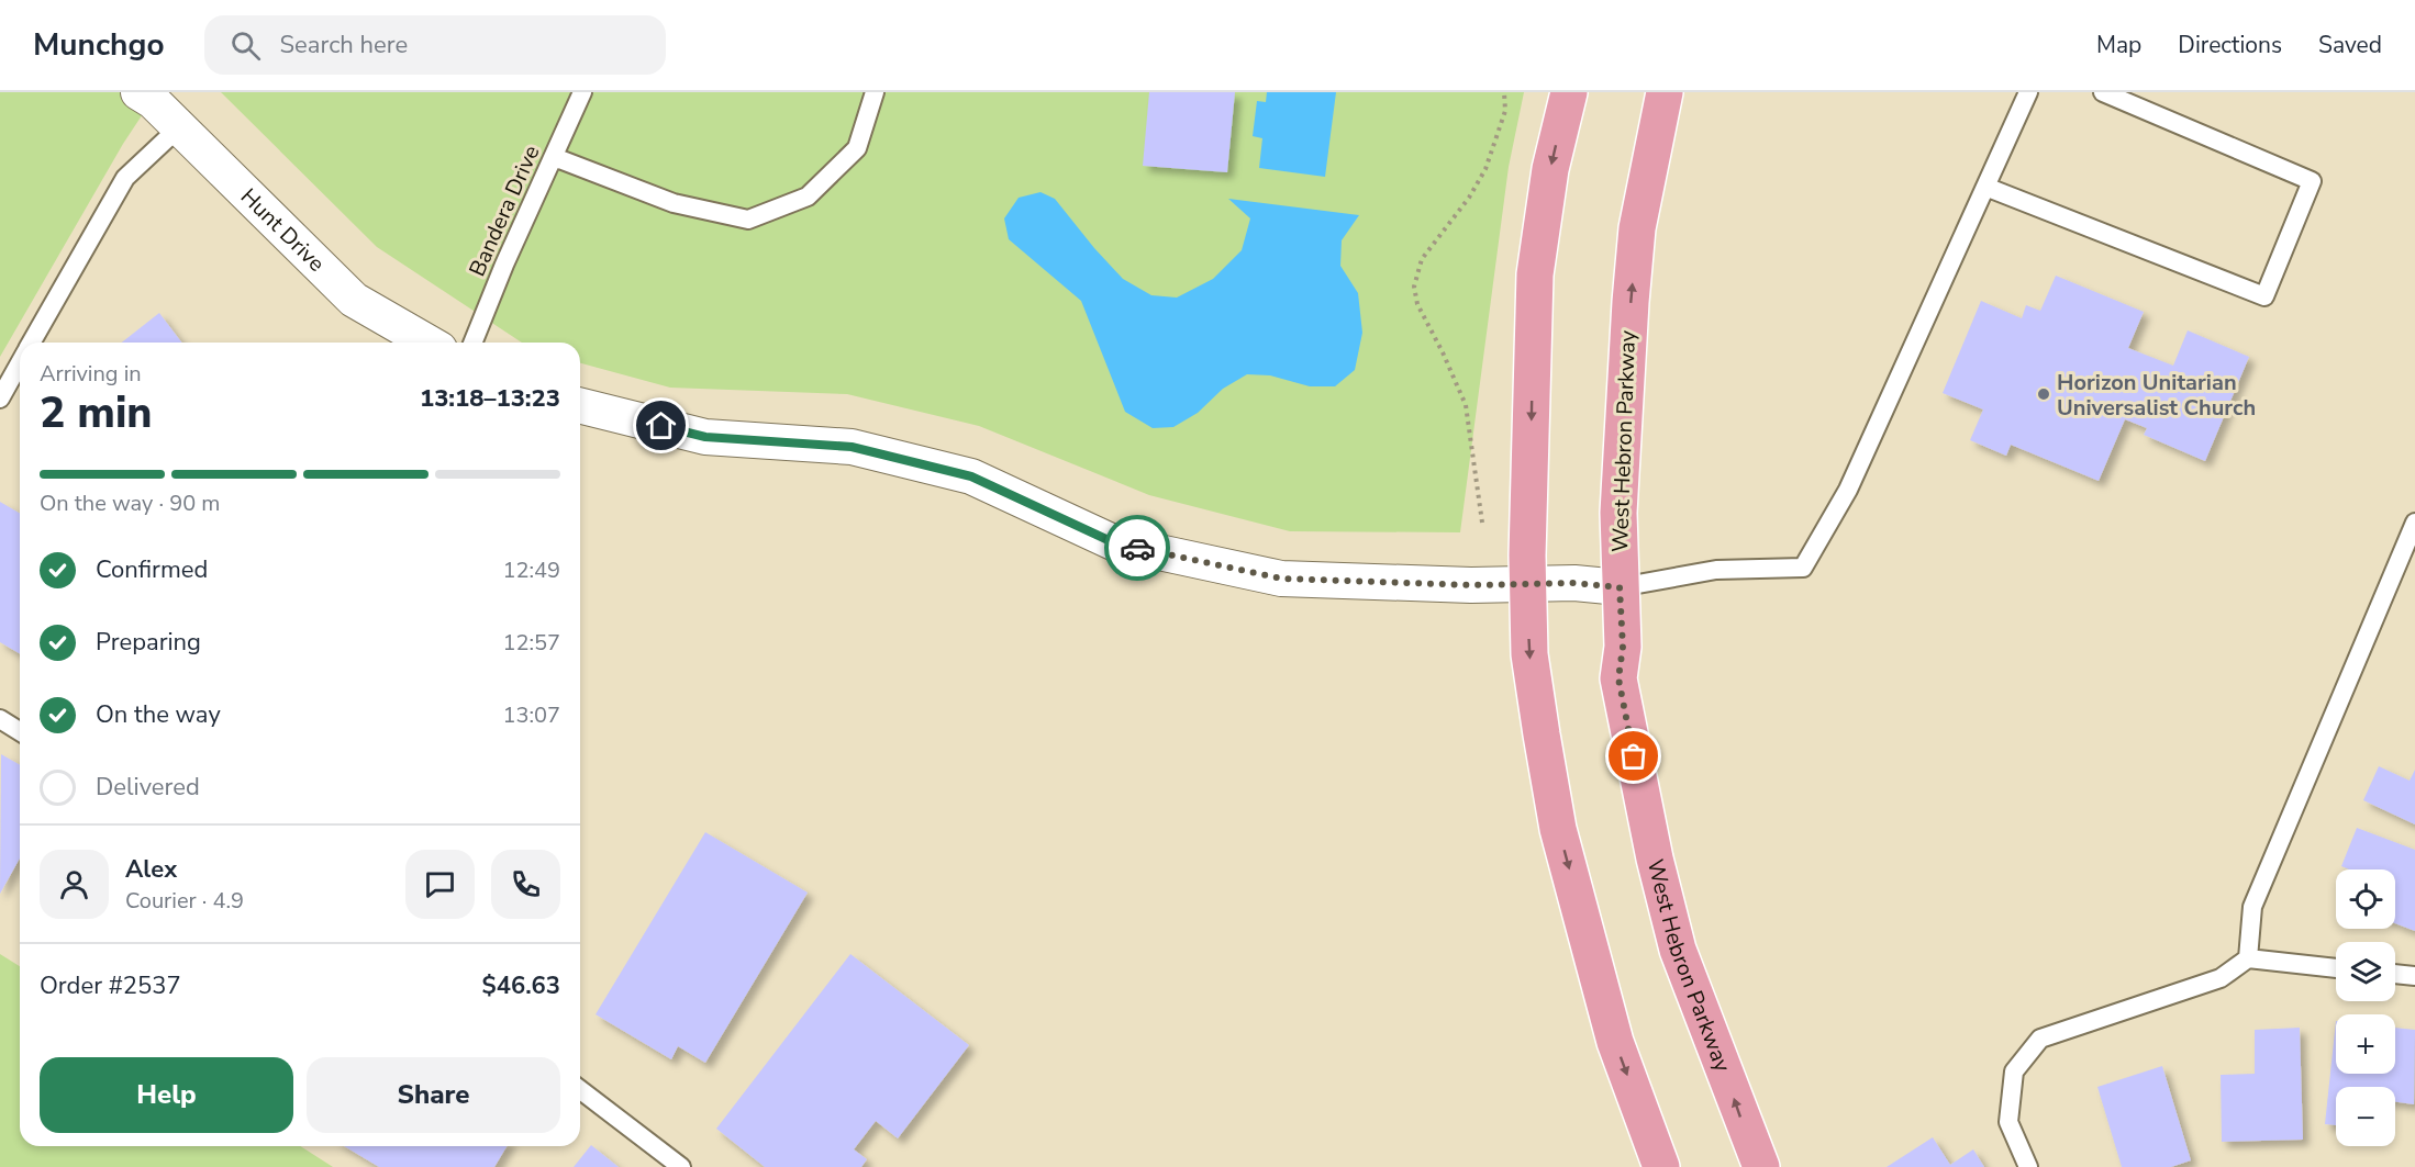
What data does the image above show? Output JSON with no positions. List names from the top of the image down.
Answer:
{
  "streets": {
    "main road": ["West Hebron Parkway"],
    "street": ["Hunt Drive"],
    "lane": ["Bandera Drive"]
  },
  "places": ["Horizon Unitarian Universalist Church"],
  "page": {
    "header": "Munchgo",
    "search": "Search here",
    "nav": ["Map", "Directions", "Saved"],
    "heading": ["2 min", "Arriving in", "13:18–13:23"],
    "panel": [
      "Alex",
      "Courier · 4.9",
      "Order #2537",
      "$46.63"
    ],
    "bar": "On the way · 90 m",
    "list": [
      ["Confirmed", "12:49"],
      ["Preparing", "12:57"],
      ["On the way", "13:07"],
      "Delivered"
    ],
    "map_buttons": ["+", "−"],
    "buttons": ["Help", "Share"]
  }
}
